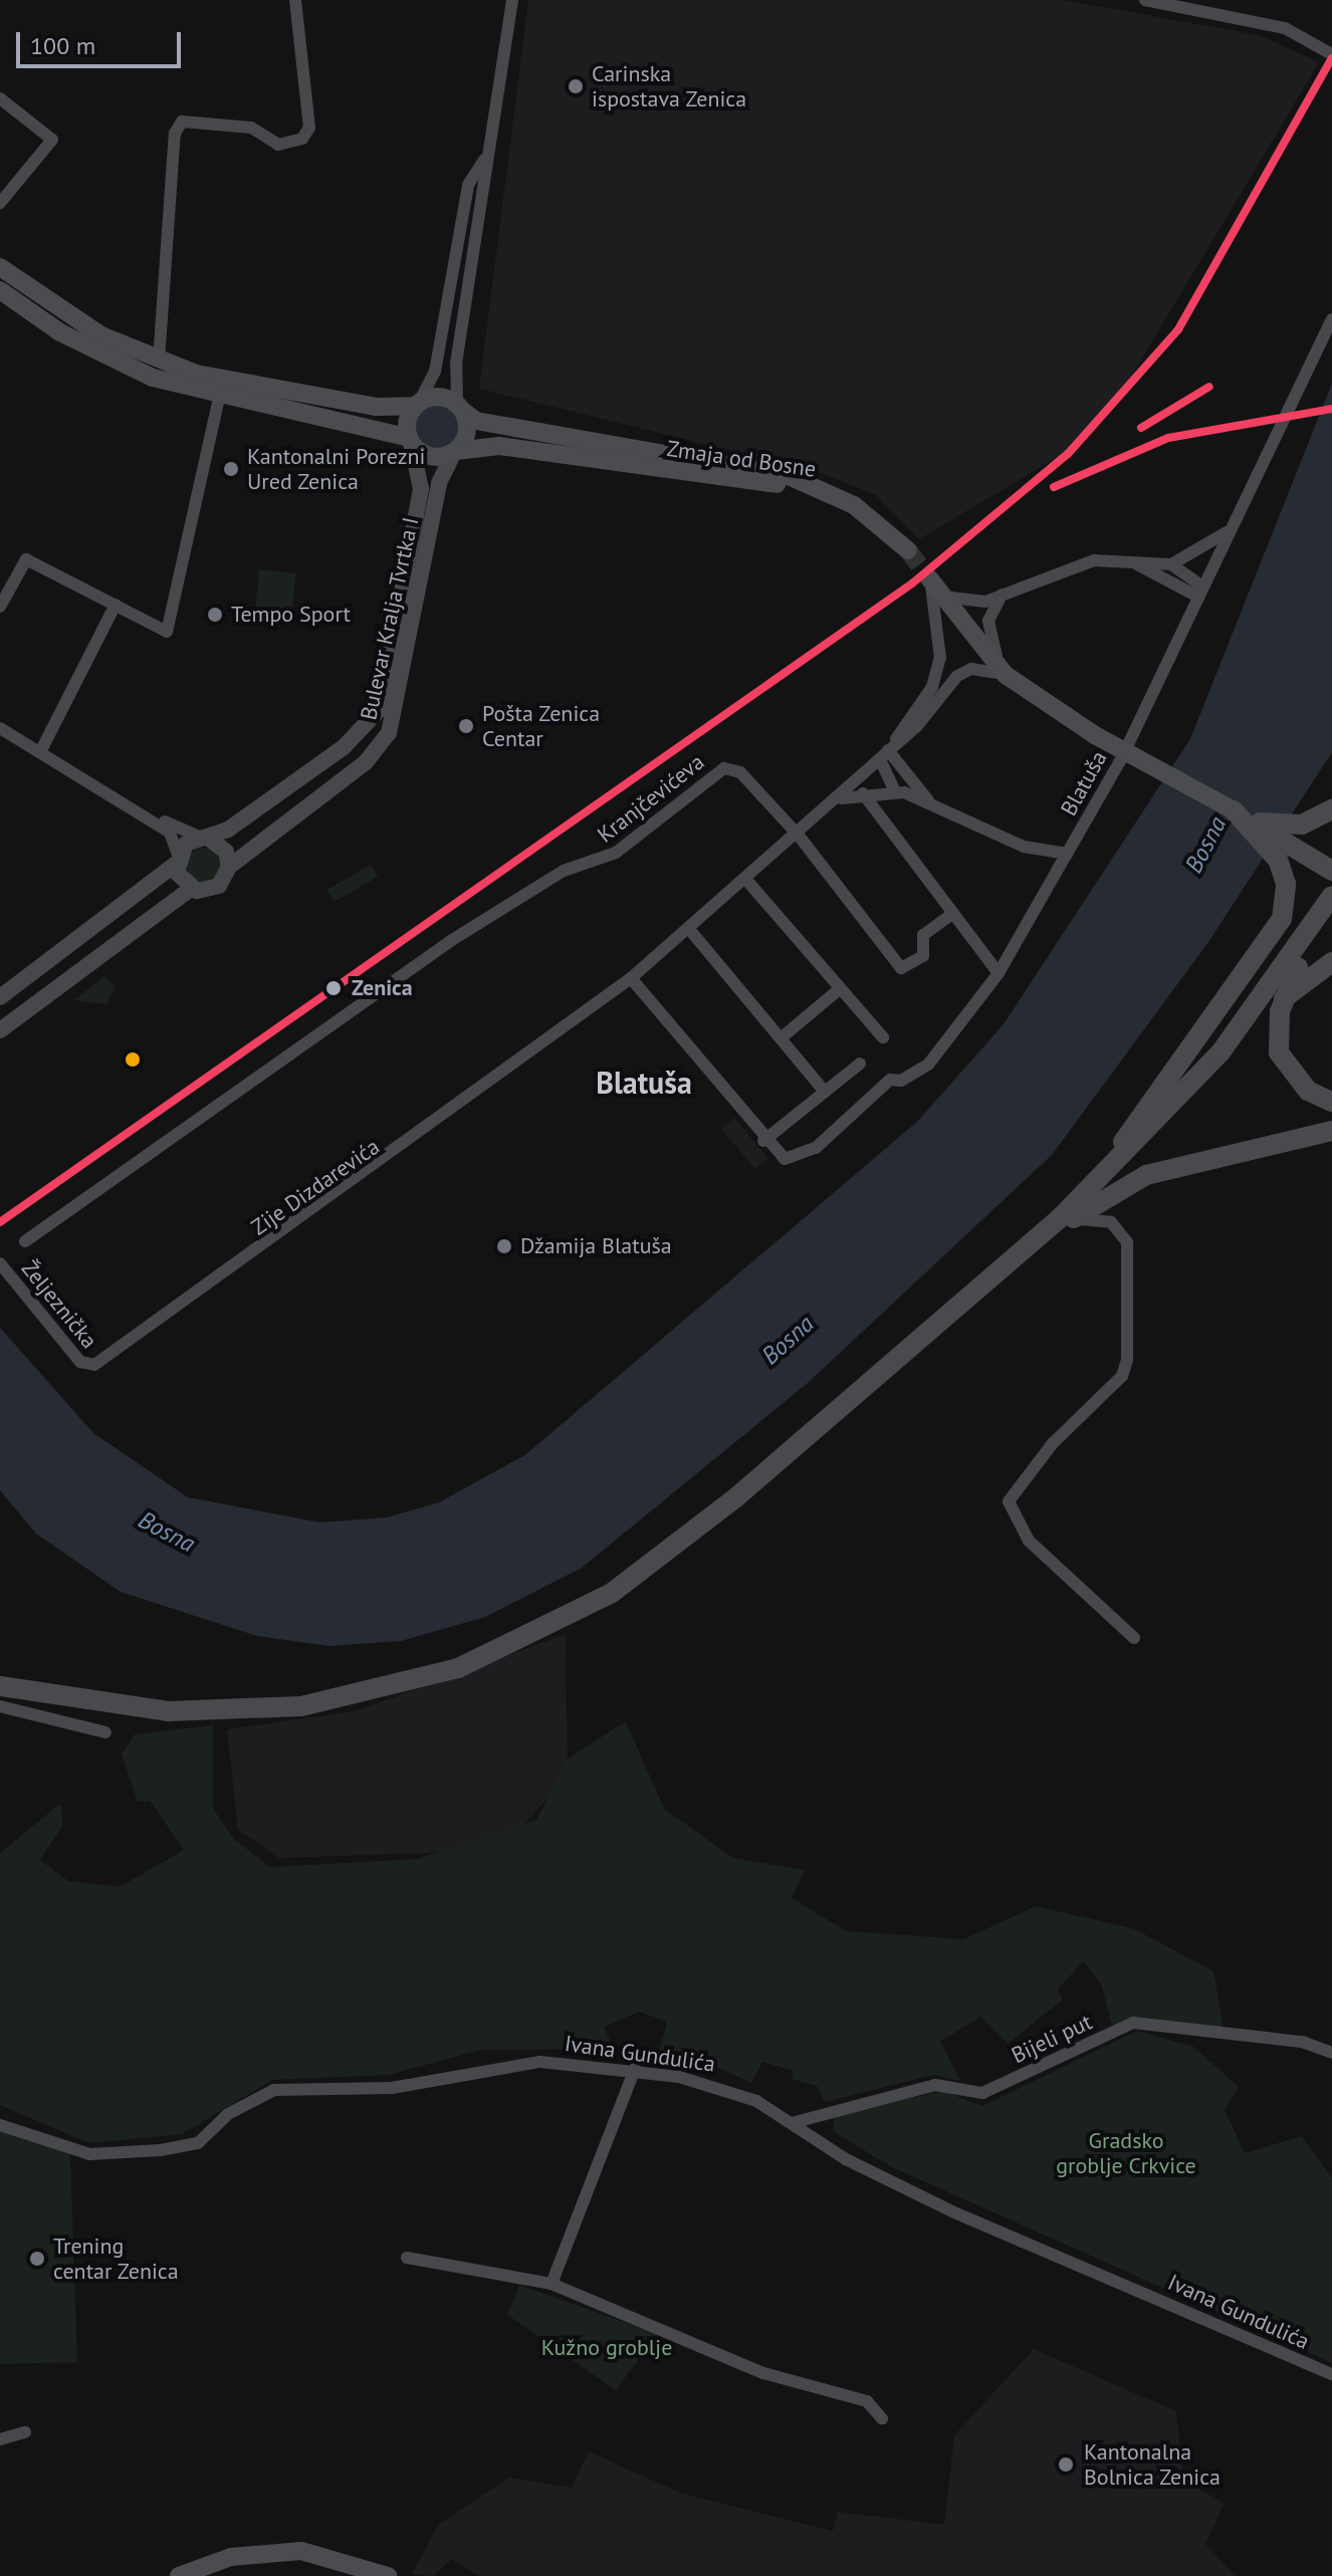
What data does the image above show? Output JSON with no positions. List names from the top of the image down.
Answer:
{
  "streets": {
    "main road": ["Zmaja od Bosne"],
    "street": [
      "Bulevar Kralja Tvrtka I",
      "Blatuša",
      "Kranjčevićeva",
      "Zije Dizdarevića",
      "Željeznička",
      "Bijeli put",
      "Ivana Gundulića"
    ]
  },
  "crossings": [
    ["Zmaja od Bosne", "Bulevar Kralja Tvrtka I"],
    ["Zije Dizdarevića", "Željeznička"],
    ["Bijeli put", "Ivana Gundulića"]
  ],
  "districts": ["Blatuša"],
  "water": ["Bosna"],
  "parks": ["Gradsko groblje Crkvice", "Kužno groblje"],
  "places": [
    "Carinska ispostava Zenica",
    "Kantonalni Porezni Ured Zenica",
    "Tempo Sport",
    "Pošta Zenica Centar",
    "Zenica",
    "Džamija Blatuša",
    "Trening centar Zenica",
    "Kantonalna Bolnica Zenica"
  ],
  "scale_bar": "100 m"
}
